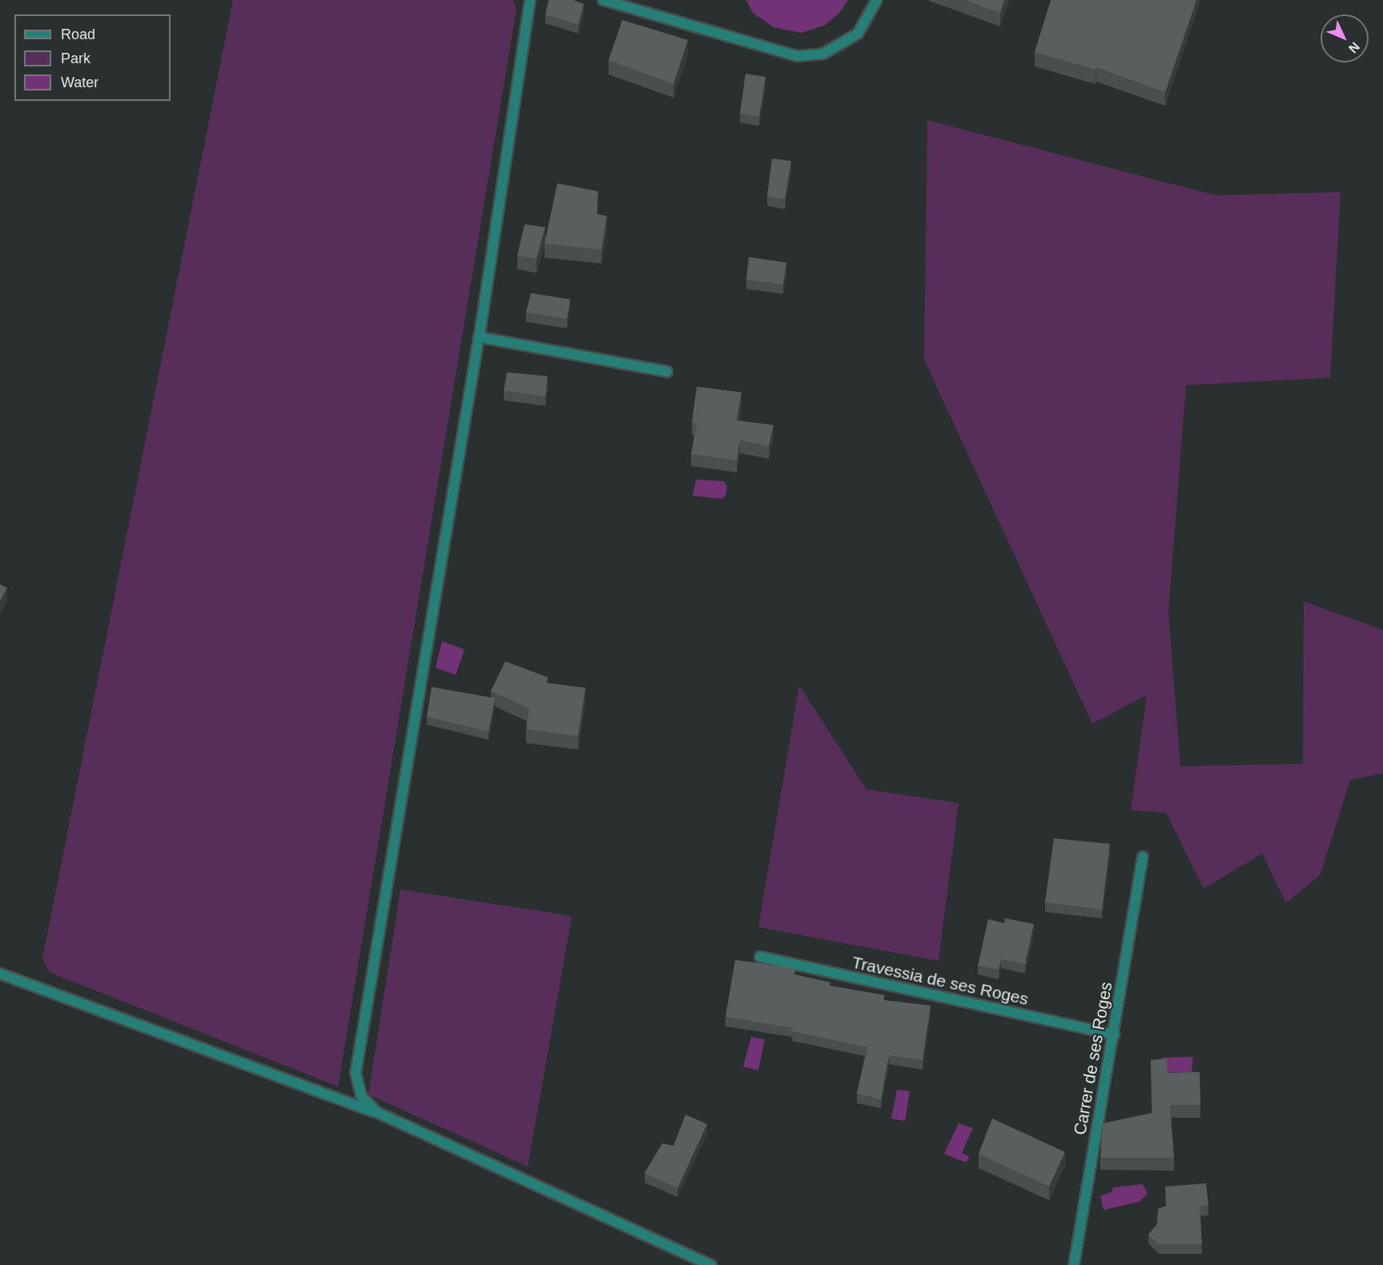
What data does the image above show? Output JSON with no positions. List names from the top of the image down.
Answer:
{
  "streets": {
    "street": ["Travessia de ses Roges", "Carrer de ses Roges"]
  },
  "crossings": [
    ["Travessia de ses Roges", "Carrer de ses Roges"]
  ],
  "legend": ["Road", "Park", "Water"],
  "north": "bottom right"
}
